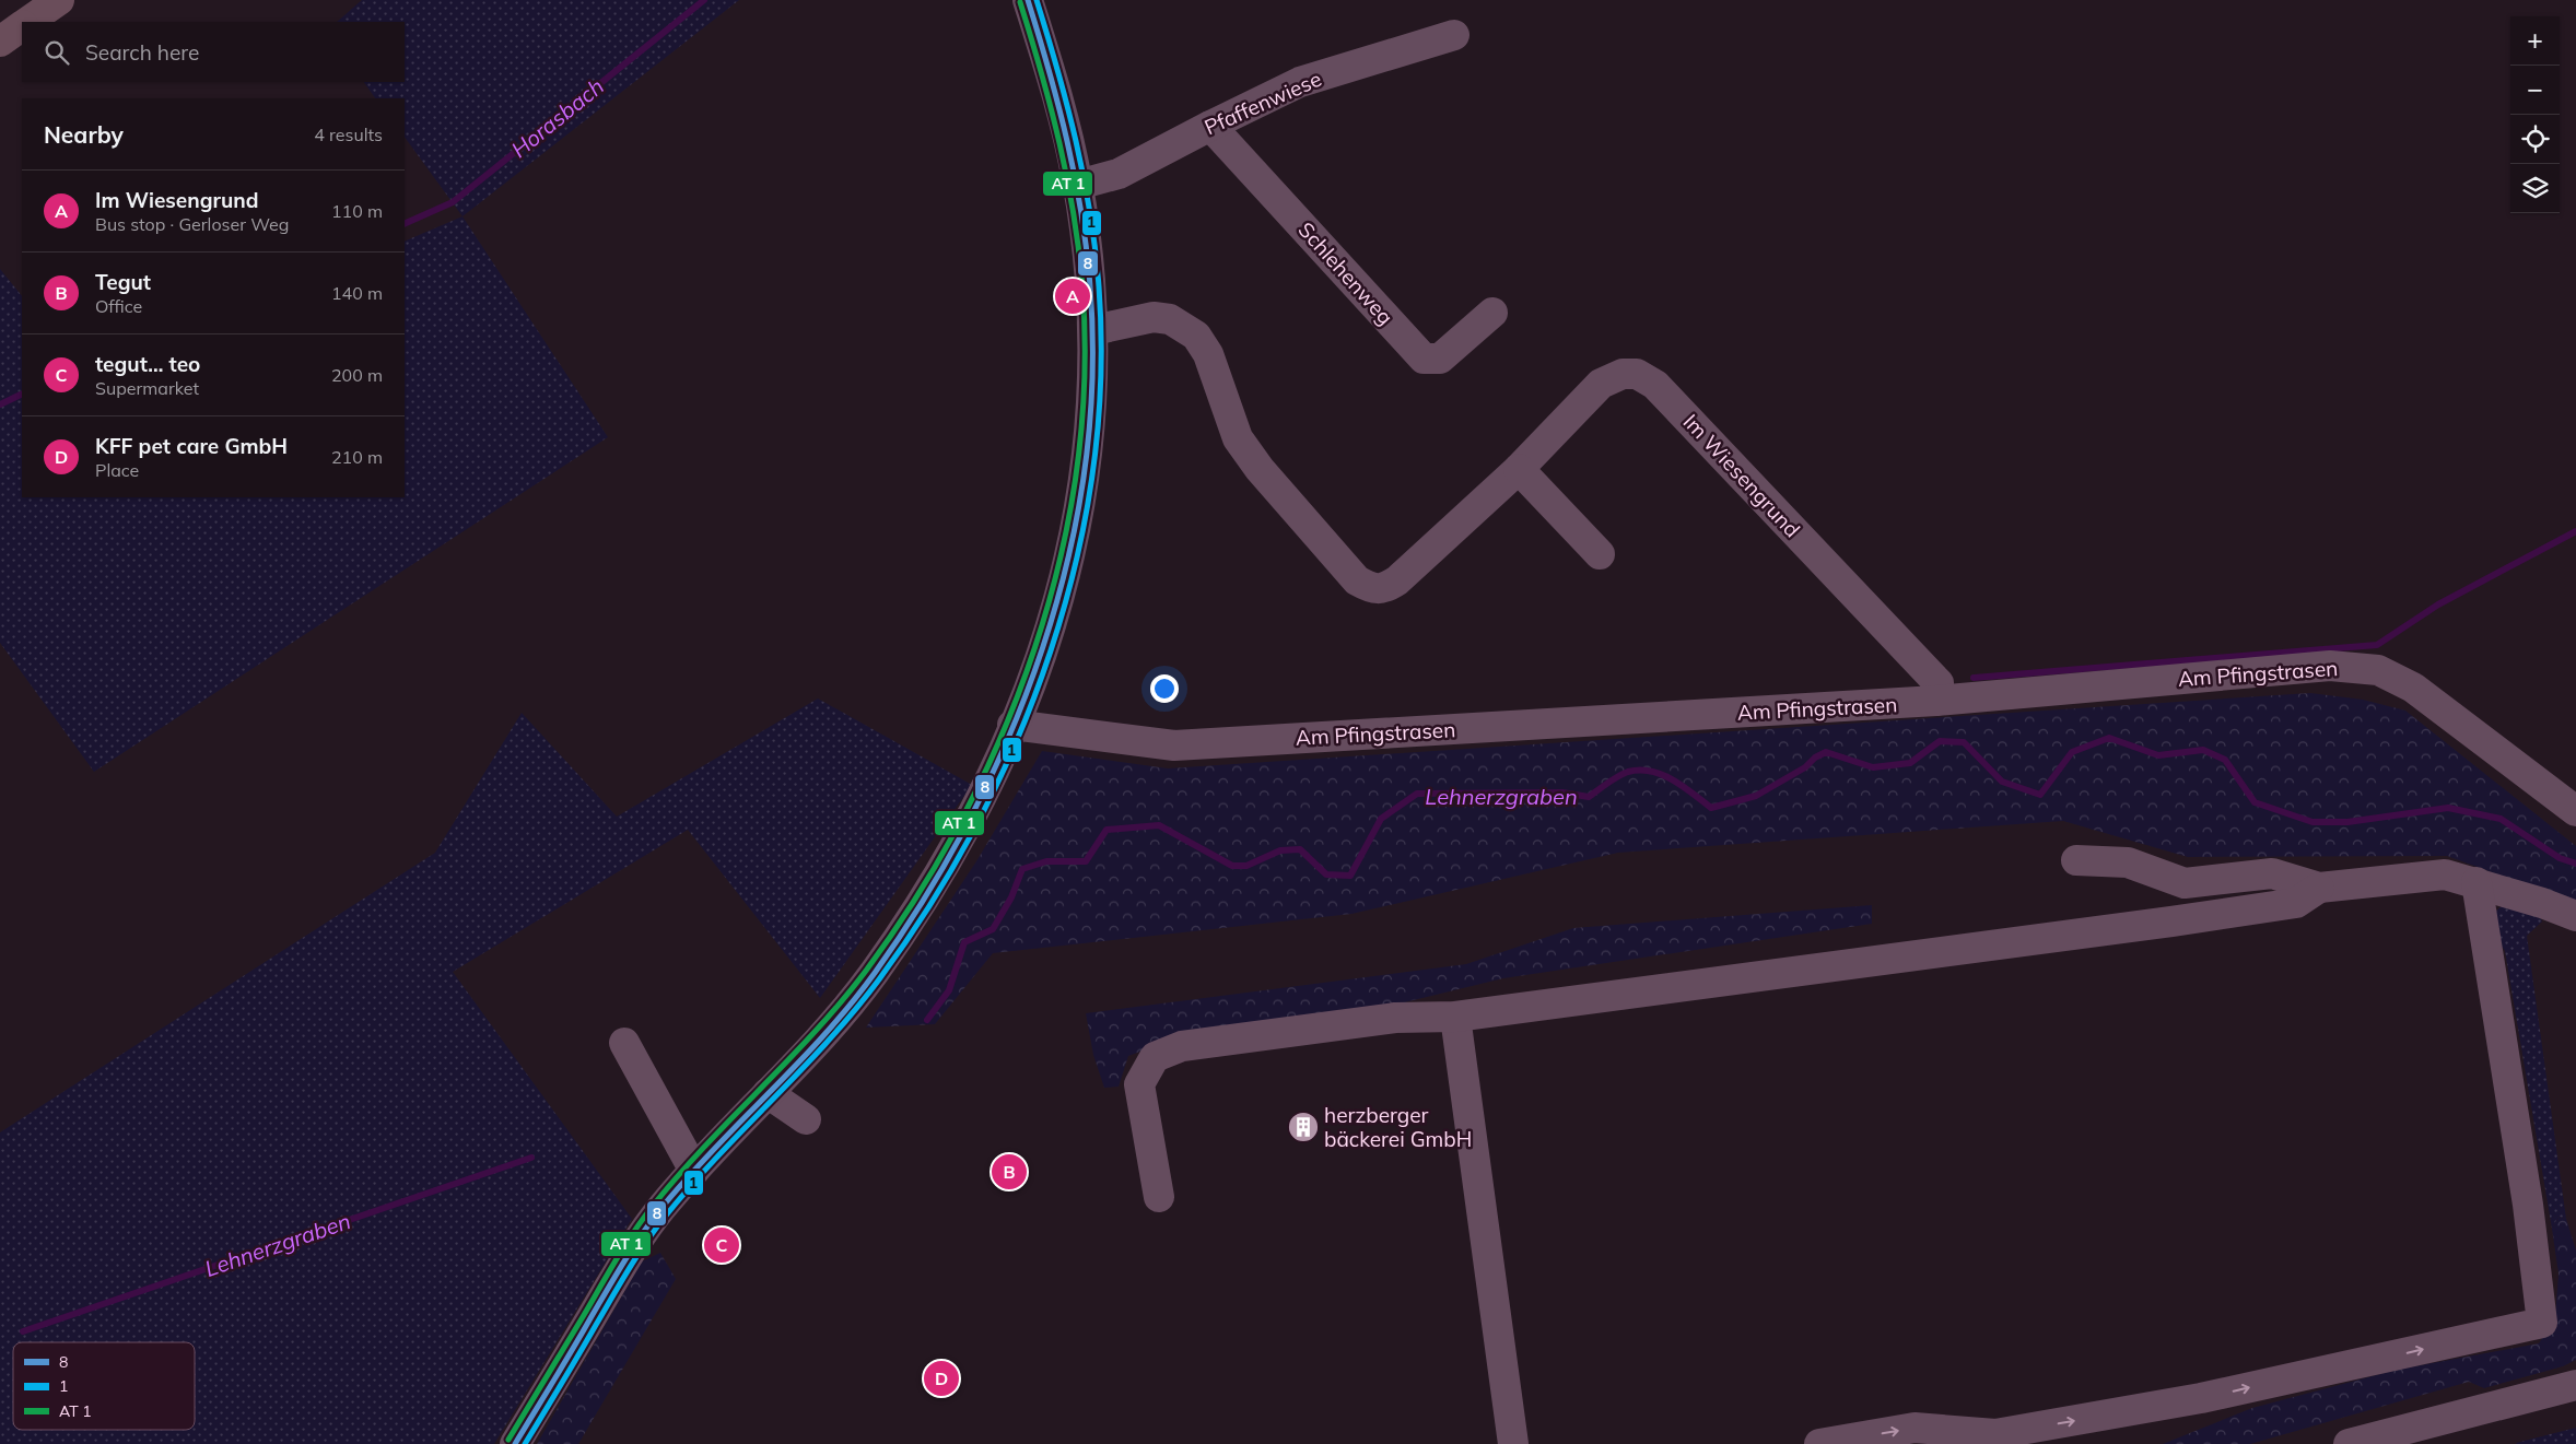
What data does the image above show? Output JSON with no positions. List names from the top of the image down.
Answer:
{
  "streets": {
    "street": [
      "Pfaffenwiese",
      "Schlehenweg",
      "Im Wiesengrund",
      "Am Pfingstrasen"
    ]
  },
  "crossings": [
    ["Pfaffenwiese", "Schlehenweg"],
    ["Im Wiesengrund", "Am Pfingstrasen"]
  ],
  "water": ["Horasbach", "Lehnerzgraben"],
  "places": {
    "building": ["herzberger bäckerei GmbH"]
  },
  "lines": ["transit line 8", "transit line 1"],
  "legend": ["8", "1", "AT 1"],
  "page": {
    "map_buttons": ["+", "−"],
    "search": "Search here",
    "heading": ["Nearby", "4 results"],
    "list": [
      {
        "mark": "A",
        "name": "Im Wiesengrund",
        "note": "Bus stop · Gerloser Weg",
        "value": "110 m"
      },
      {
        "mark": "B",
        "name": "Tegut",
        "note": "Office",
        "value": "140 m"
      },
      {
        "mark": "C",
        "name": "tegut… teo",
        "note": "Supermarket",
        "value": "200 m"
      },
      {
        "mark": "D",
        "name": "KFF pet care GmbH",
        "note": "Place",
        "value": "210 m"
      }
    ],
    "pins": [
      "A",
      "B",
      "C",
      "D"
    ]
  }
}
